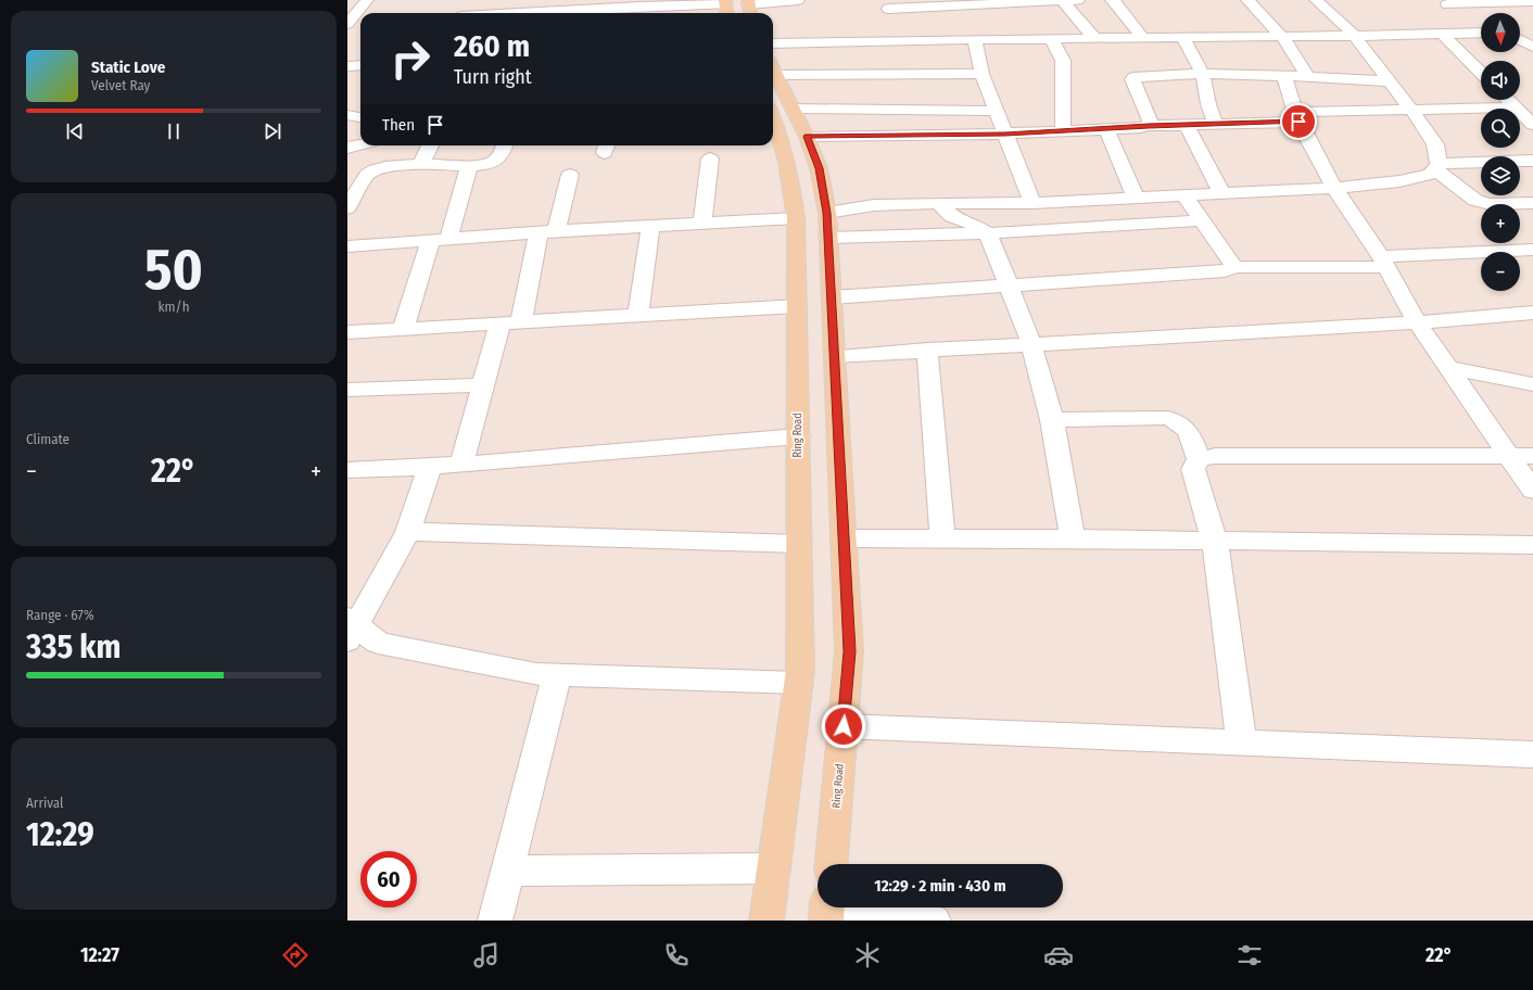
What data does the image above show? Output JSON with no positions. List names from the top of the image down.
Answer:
{
  "streets": {
    "main road": ["Ring Road"]
  },
  "north": "bottom",
  "page": {
    "map_buttons": ["+", "−"],
    "turn": ["260 m", "Turn right"],
    "song": ["Static Love", "Velvet Ray"],
    "then": "Then",
    "tile": [
      ["50", "km/h"],
      "Climate",
      ["Range · 67%", "335 km"],
      ["Arrival", "12:29"]
    ],
    "heat": ["−", "22°", "+"],
    "limit": "60",
    "trip": "12:29 · 2 min · 430 m",
    "tabs": ["12:27", "22°"]
  }
}
